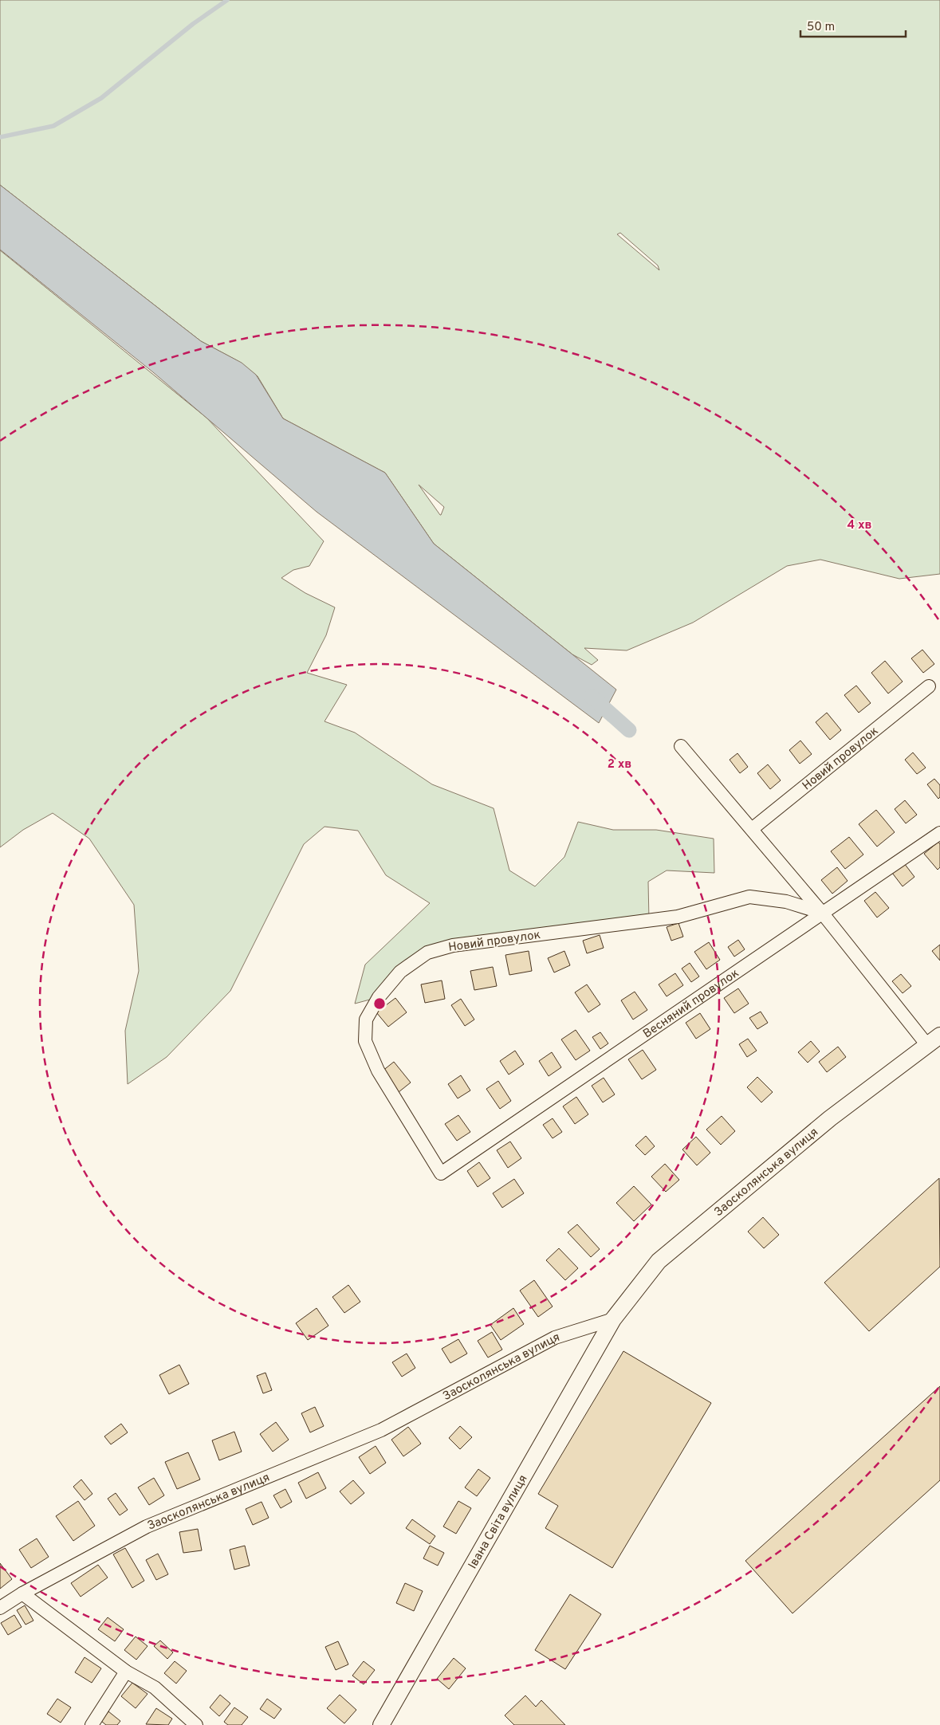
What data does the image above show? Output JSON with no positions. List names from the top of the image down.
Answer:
{
  "streets": {
    "street": [
      "Новий провулок",
      "Весняний провулок",
      "Заосколянська вулиця",
      "Івана Світа вулиця"
    ]
  },
  "crossings": [
    ["Новий провулок", "Весняний провулок"],
    ["Заосколянська вулиця", "Івана Світа вулиця"]
  ],
  "scale_bar": "50 m",
  "rings": ["4 хв", "2 хв"]
}
